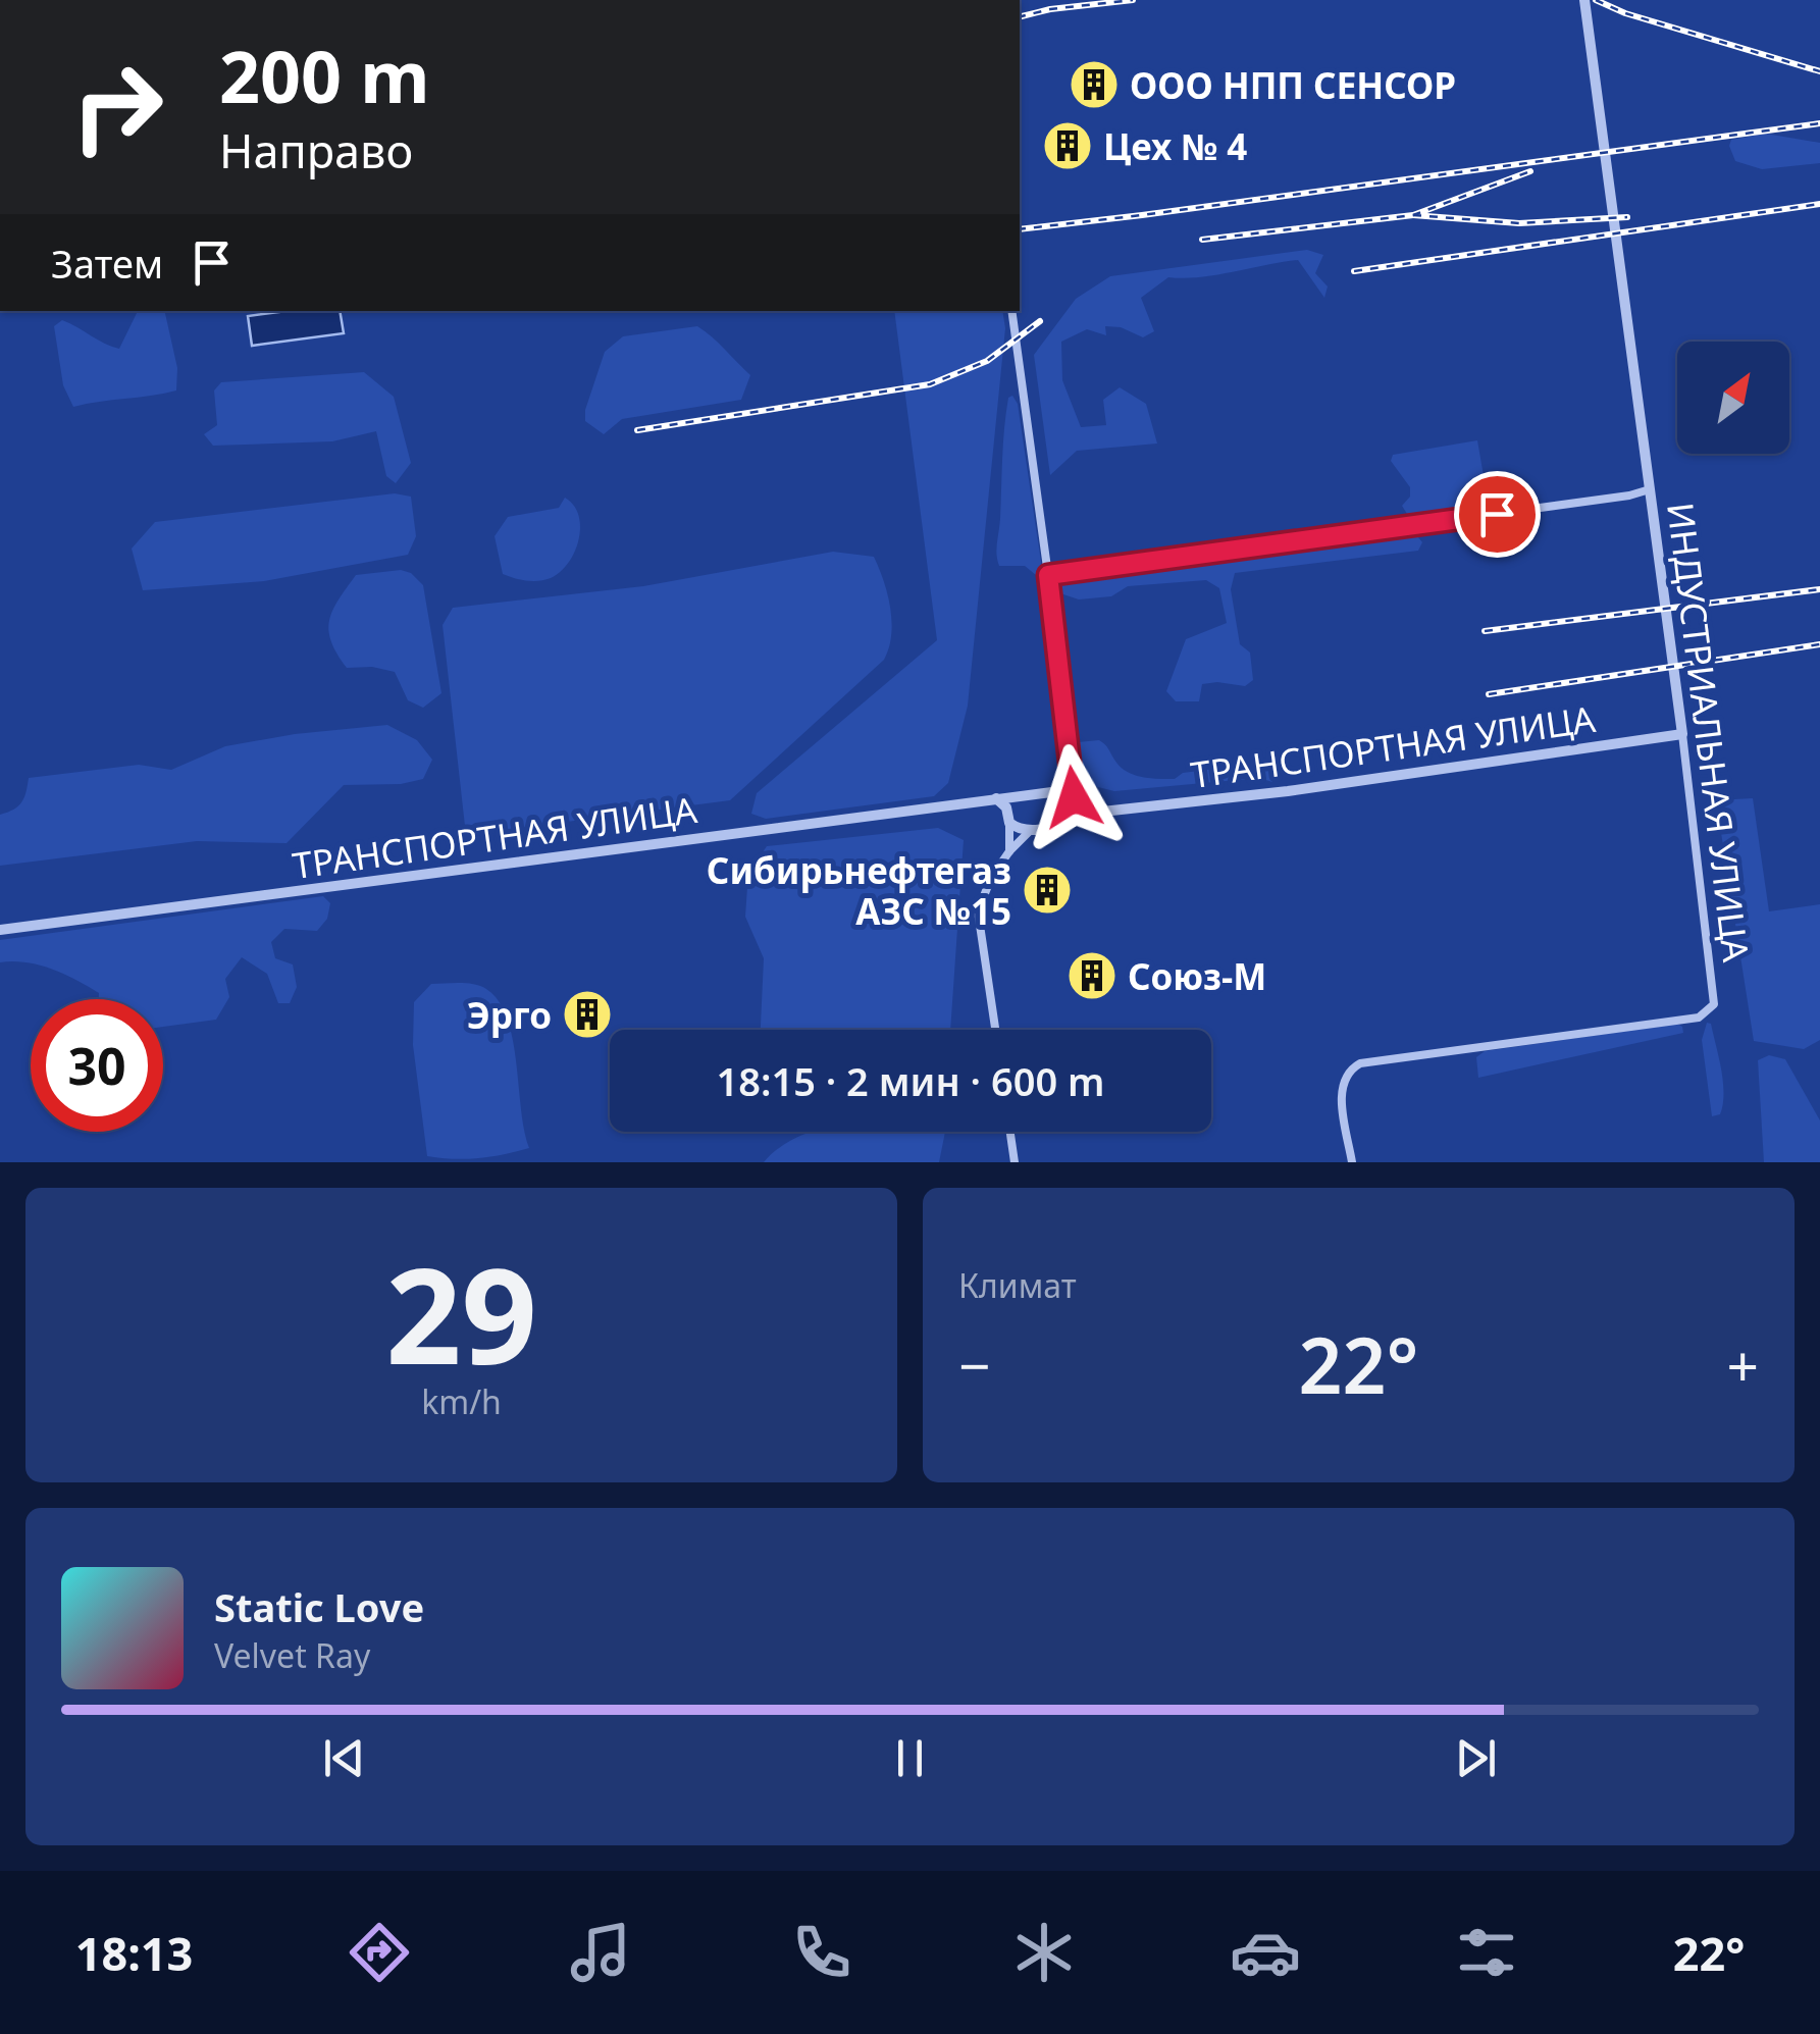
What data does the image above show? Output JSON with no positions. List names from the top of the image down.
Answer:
{
  "streets": {
    "street": ["ИНДУСТРИАЛЬНАЯ УЛИЦА", "ТРАНСПОРТНАЯ УЛИЦА"]
  },
  "crossings": [
    ["ИНДУСТРИАЛЬНАЯ УЛИЦА", "ТРАНСПОРТНАЯ УЛИЦА"]
  ],
  "places": {
    "building": [
      "ООО НПП СЕНСОР",
      "Цех № 4",
      "Сибирьнефтегаз АЗС №15",
      "Союз-М",
      "Эрго"
    ]
  },
  "north": "top right",
  "page": {
    "turn": ["200 m", "Направо"],
    "then": "Затем",
    "limit": "30",
    "trip": "18:15 · 2 мин · 600 m",
    "tile": [
      ["29", "km/h"],
      "Климат"
    ],
    "heat": ["−", "22°", "+"],
    "song": ["Static Love", "Velvet Ray"],
    "tabs": ["18:13", "22°"]
  }
}
